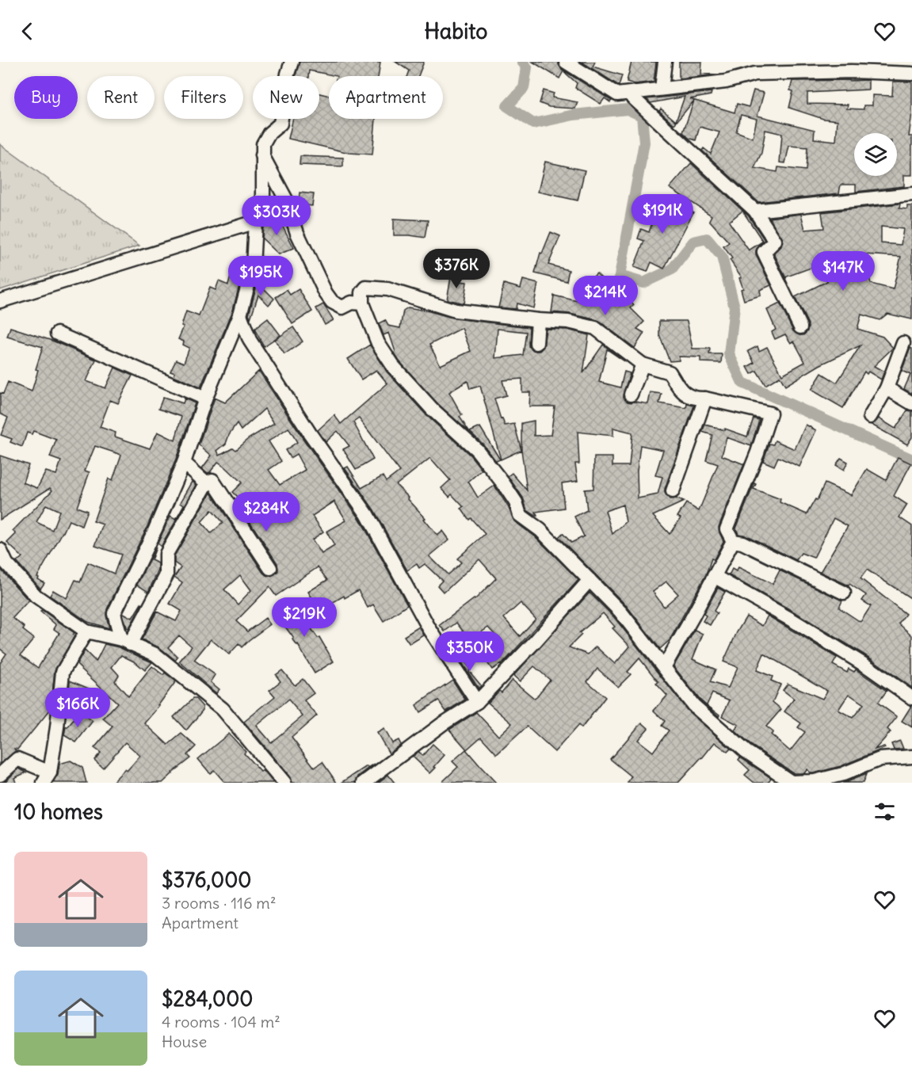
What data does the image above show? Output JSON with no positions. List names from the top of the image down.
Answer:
{
  "page": {
    "header": "Habito",
    "chip": [
      "Buy",
      "Rent",
      "Filters",
      "New",
      "Apartment"
    ],
    "price": [
      "$191K",
      "$303K",
      "$376K",
      "$147K",
      "$195K",
      "$214K",
      "$284K",
      "$219K",
      "$350K",
      "$166K"
    ],
    "heading": "10 homes",
    "list": [
      {
        "name": "$376,000",
        "note": "3 rooms · 116 m² · Apartment"
      },
      {
        "name": "$284,000",
        "note": "4 rooms · 104 m² · House"
      }
    ]
  }
}
